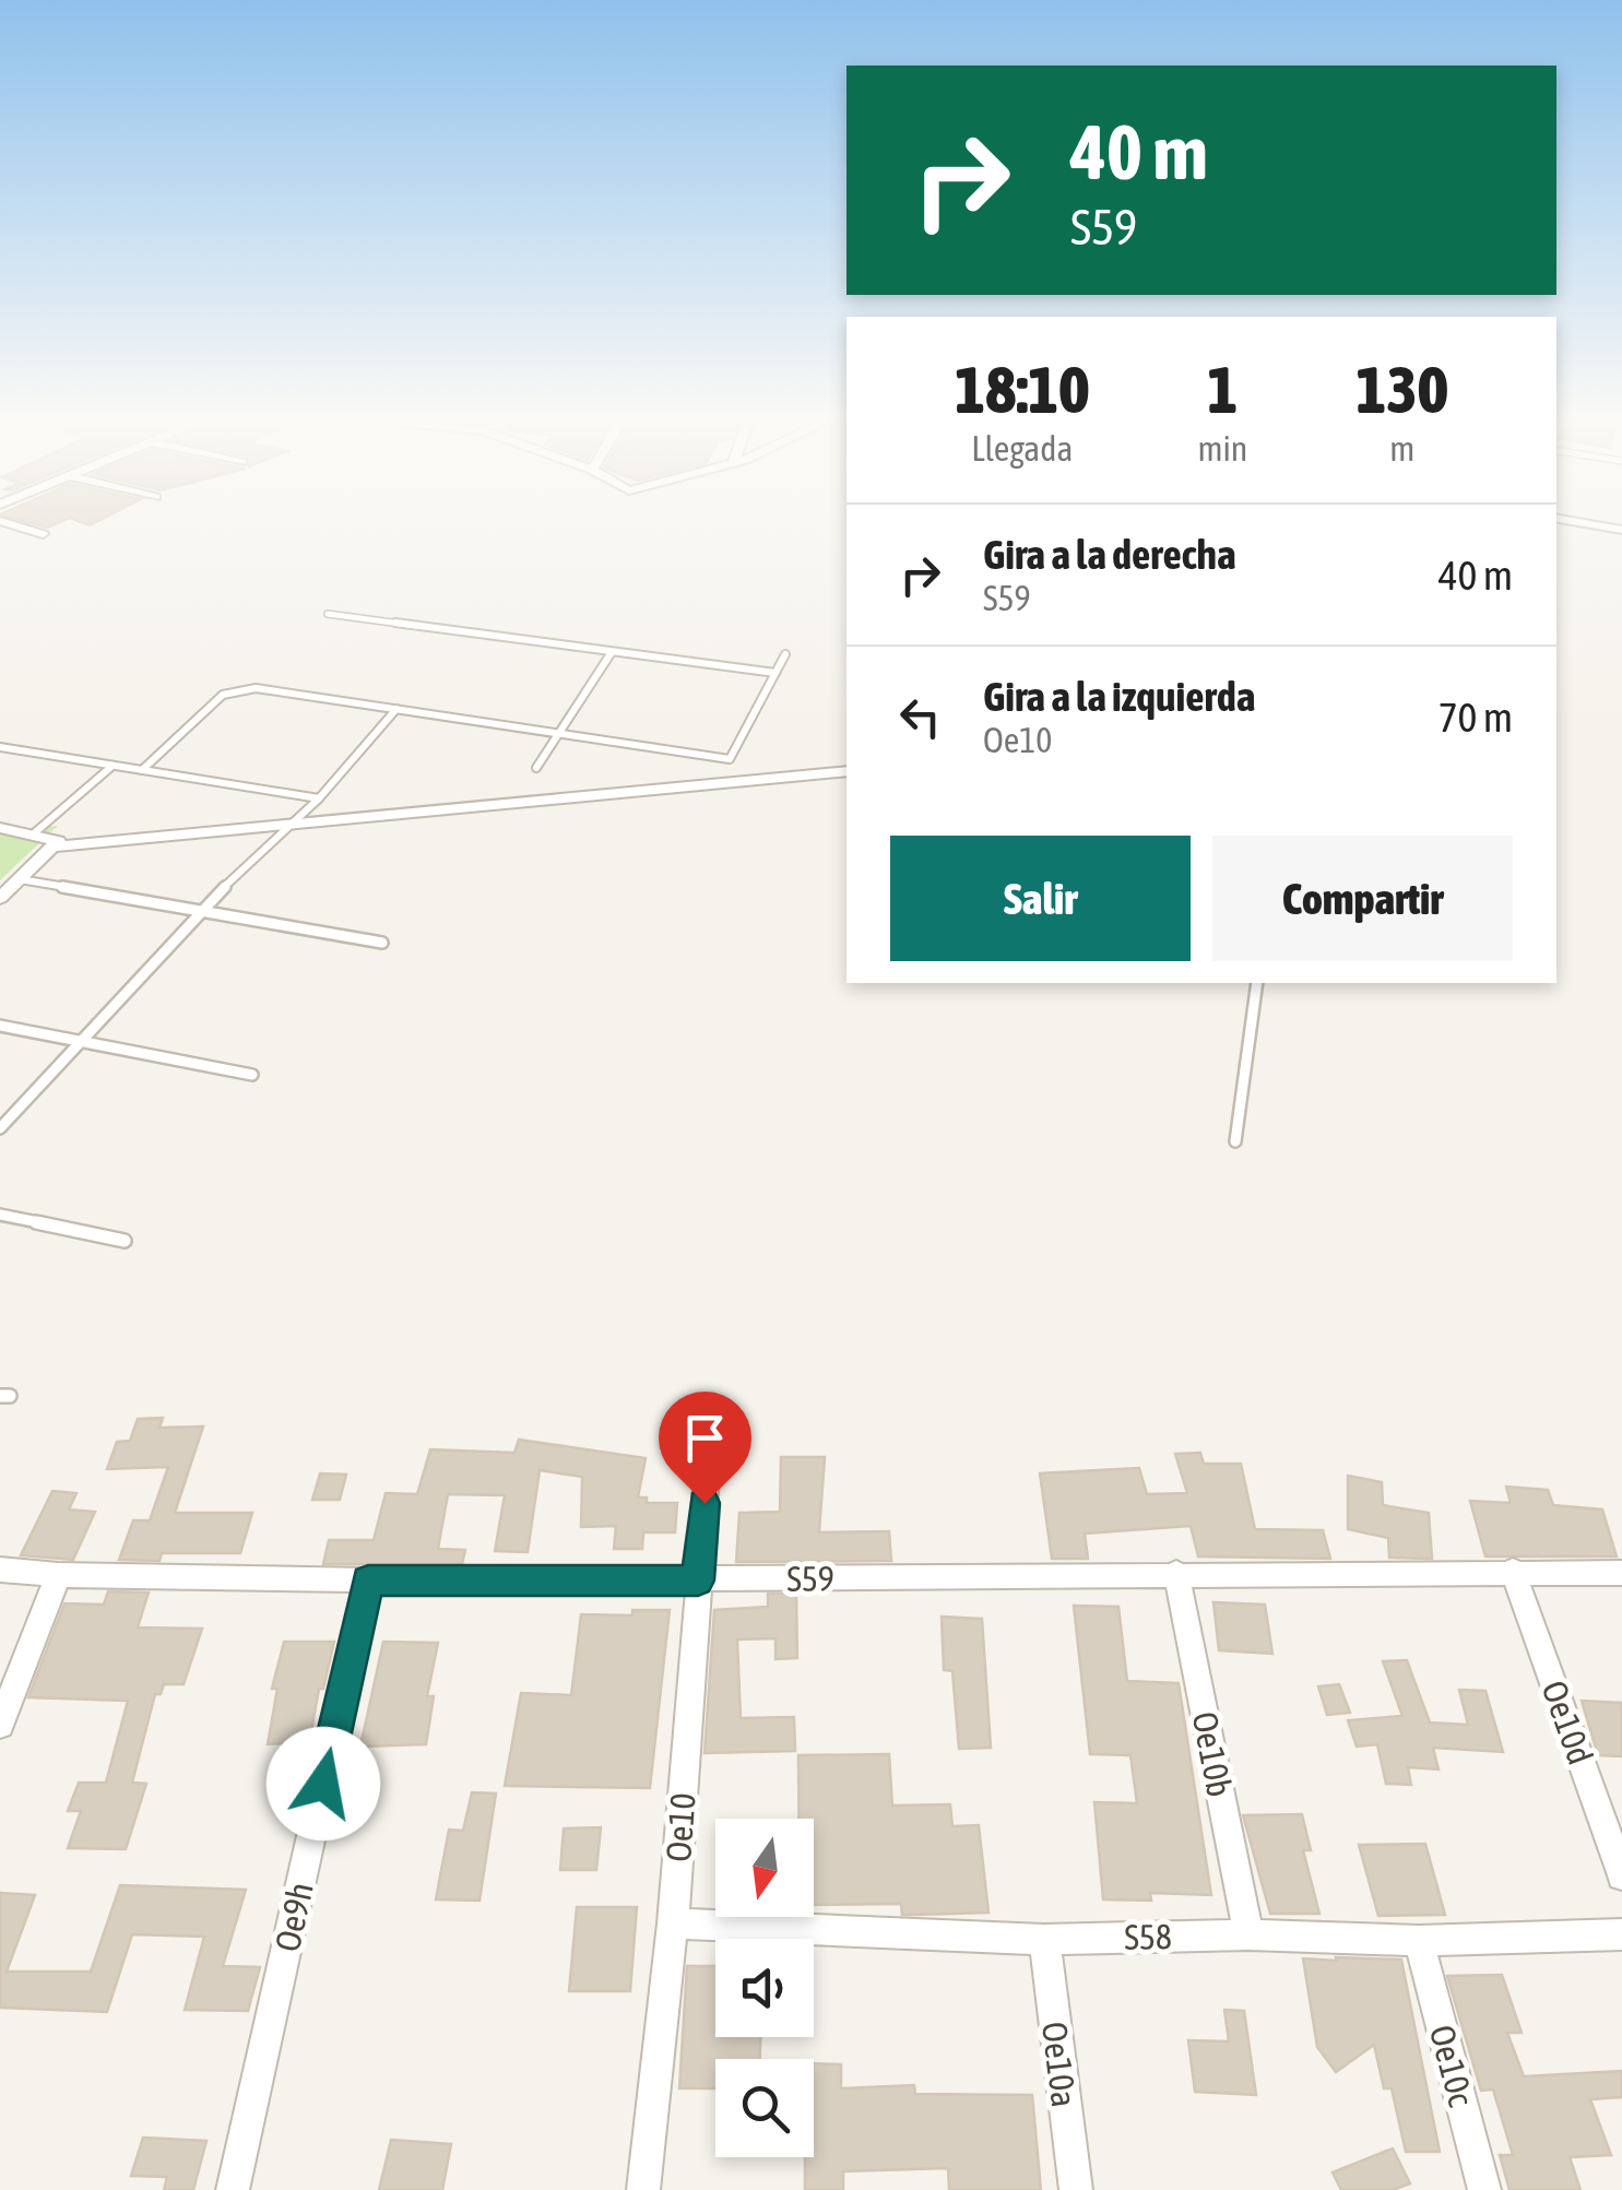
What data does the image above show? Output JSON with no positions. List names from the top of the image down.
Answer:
{
  "streets": {
    "street": [
      "S59",
      "Oe10d",
      "Oe10b",
      "Oe10",
      "Oe9h",
      "S58",
      "Oe10a",
      "Oe10c"
    ]
  },
  "crossings": [
    ["S59", "Oe10d"],
    ["S59", "Oe10b"],
    ["S59", "Oe10"],
    ["S59", "Oe9h"],
    ["Oe10b", "S58"],
    ["Oe10", "S58"],
    ["S58", "Oe10a"],
    ["S58", "Oe10c"]
  ],
  "north": "bottom",
  "page": {
    "turn": ["40 m", "S59"],
    "eta": [
      "18:10",
      "Llegada",
      "1",
      "min",
      "130",
      "m"
    ],
    "list": [
      {
        "name": "Gira a la derecha",
        "note": "S59",
        "value": "40 m"
      },
      {
        "name": "Gira a la izquierda",
        "note": "Oe10",
        "value": "70 m"
      }
    ],
    "buttons": ["Salir", "Compartir"]
  }
}
